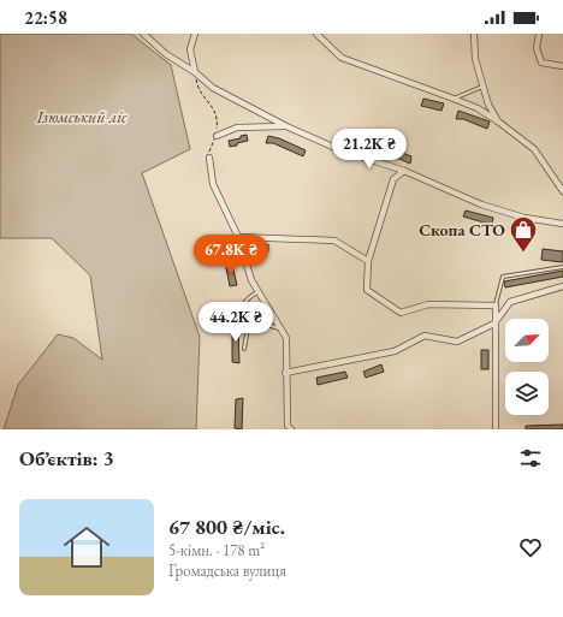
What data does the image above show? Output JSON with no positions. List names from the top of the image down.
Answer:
{
  "parks": ["Ізюмський ліс"],
  "places": {
    "shop": ["Скопа СТО"]
  },
  "north": "top right",
  "page": {
    "status": "22:58",
    "price": ["21.2K ₴", "67.8K ₴", "44.2K ₴"],
    "heading": "Об’єктів: 3",
    "list": [
      {
        "name": "67 800 ₴/міс.",
        "note": "5-кімн. · 178 m² · Громадська вулиця"
      }
    ]
  }
}
